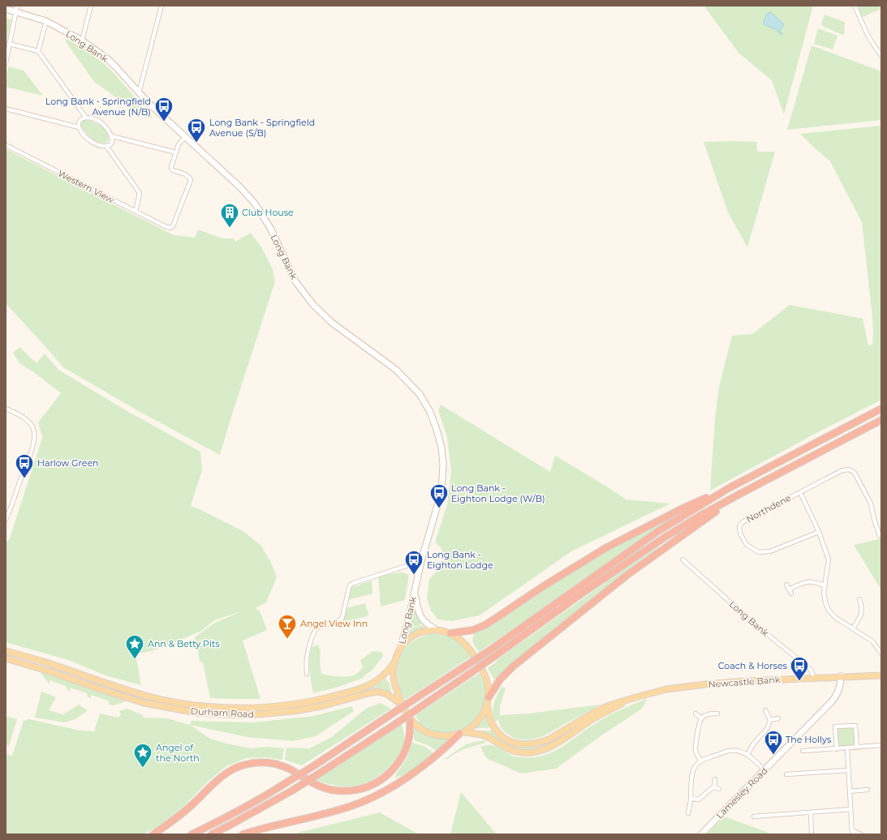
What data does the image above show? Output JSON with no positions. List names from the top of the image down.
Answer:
{
  "streets": {
    "main road": [
      "Long Bank",
      "Newcastle Bank",
      "Durham Road",
      "Lamesley Road"
    ],
    "street": ["Western View", "Northdene"]
  },
  "crossings": [
    ["Long Bank", "Newcastle Bank"],
    ["Long Bank", "Durham Road"],
    ["Newcastle Bank", "Durham Road"],
    ["Newcastle Bank", "Lamesley Road"]
  ],
  "places": {
    "bus stop": [
      "Long Bank - Springfield Avenue (N/B)",
      "Long Bank - Springfield Avenue (S/B)",
      "Harlow Green",
      "Long Bank - Eighton Lodge (W/B)",
      "Long Bank - Eighton Lodge",
      "Coach & Horses",
      "The Hollys"
    ],
    "building": ["Club House"],
    "bar": ["Angel View Inn"],
    "place": ["Ann & Betty Pits", "Angel of the North"]
  }
}
